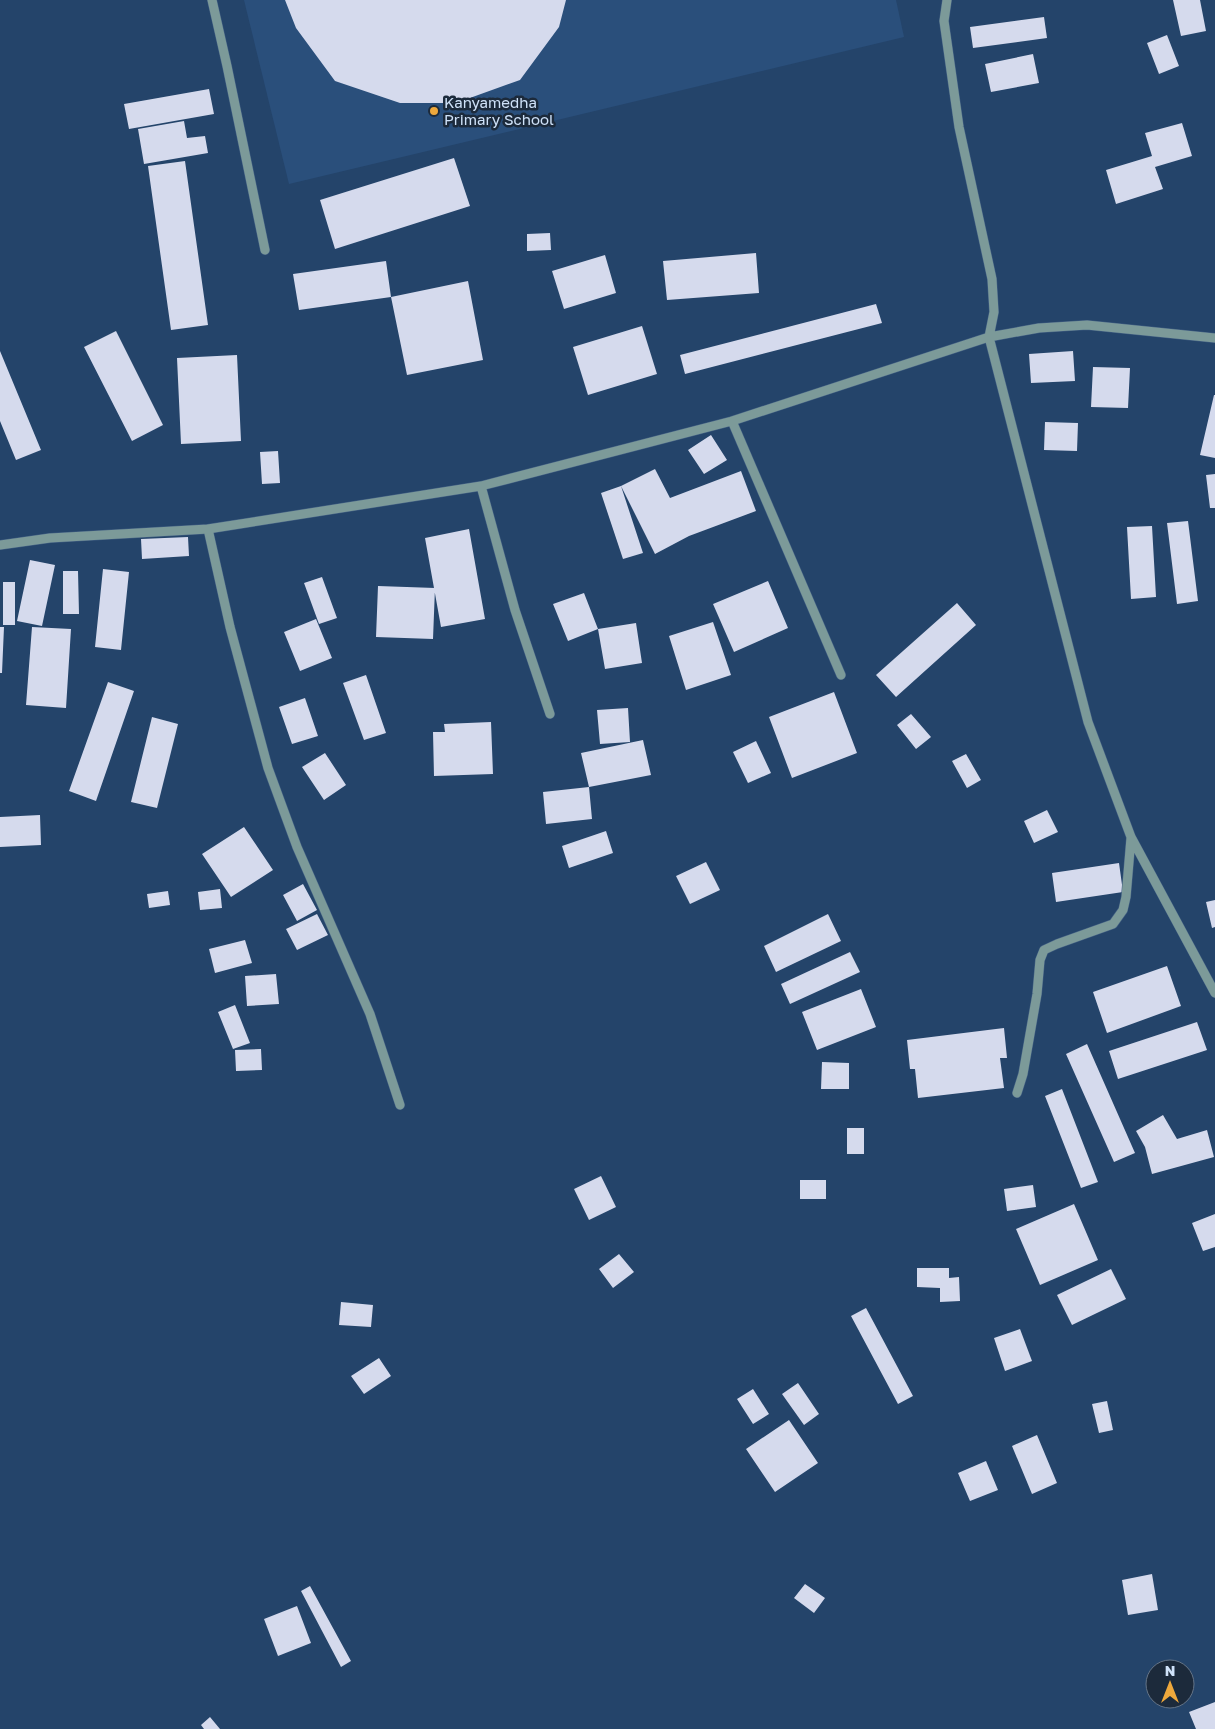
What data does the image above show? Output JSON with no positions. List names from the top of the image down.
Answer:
{
  "places": ["Kanyamedha Primary School"],
  "north": "top"
}
